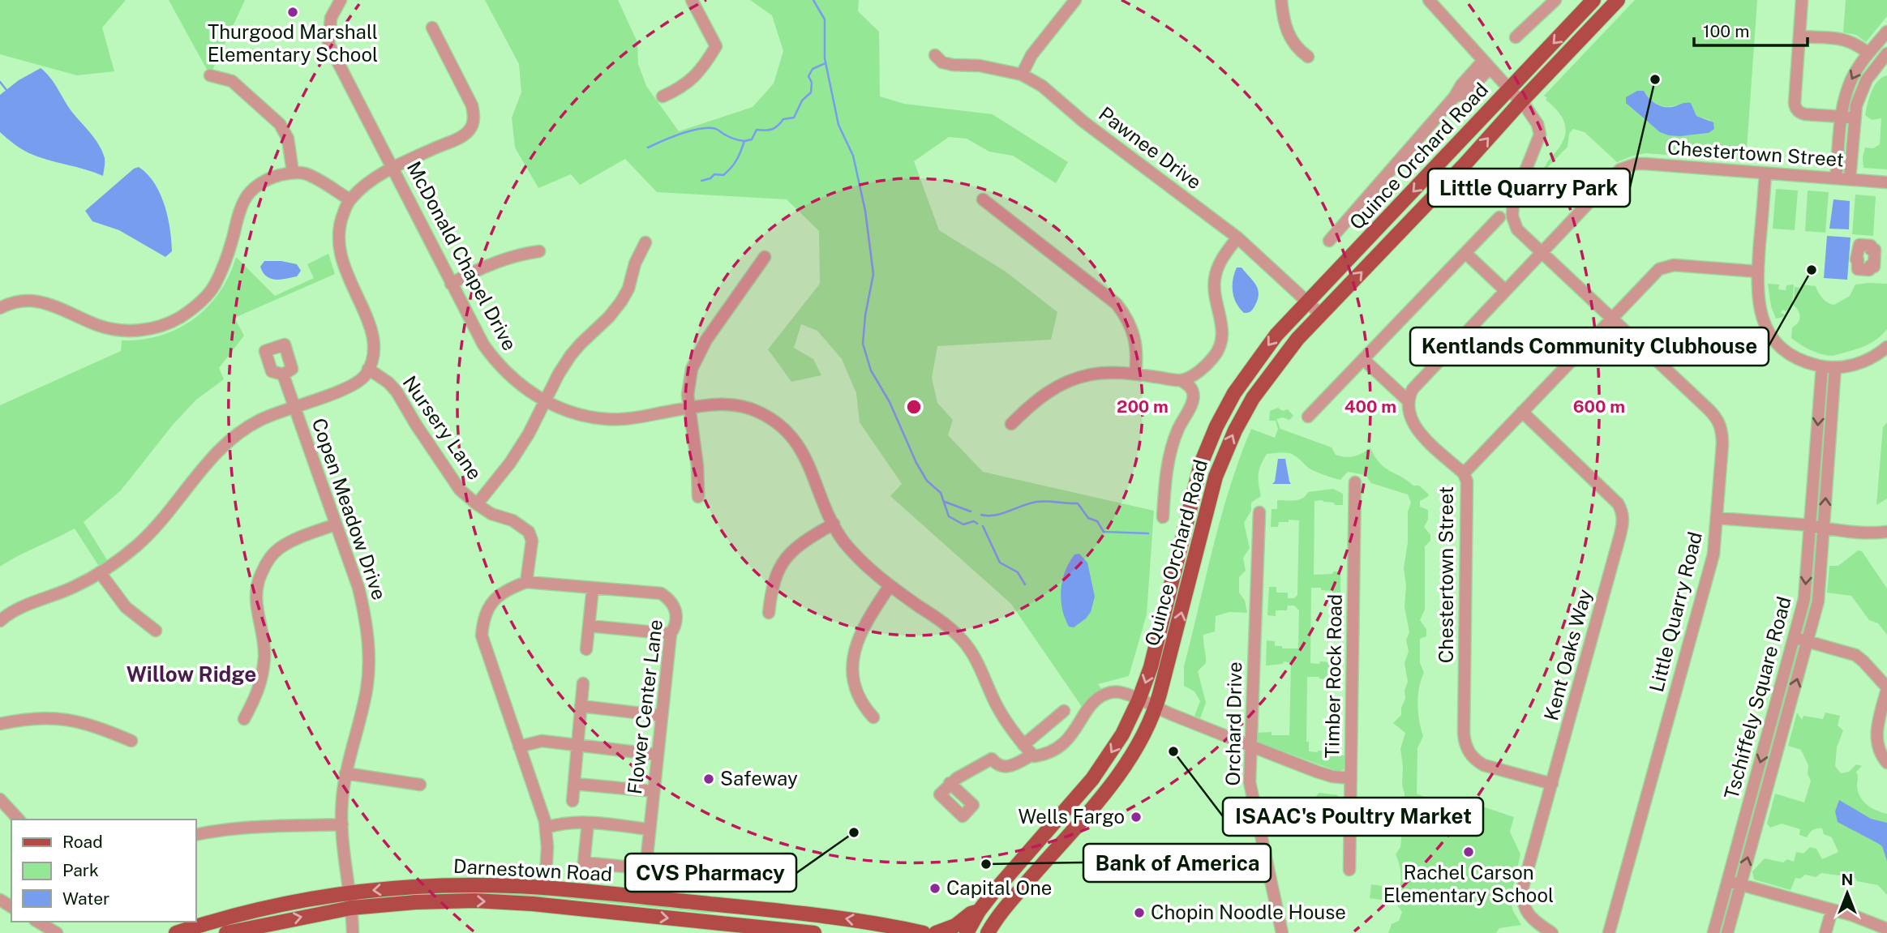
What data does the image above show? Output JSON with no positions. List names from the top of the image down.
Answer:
{
  "streets": {
    "main road": ["Quince Orchard Road", "Darnestown Road"],
    "street": [
      "Pawnee Drive",
      "Chestertown Street",
      "McDonald Chapel Drive",
      "Nursery Lane",
      "Copen Meadow Drive",
      "Little Quarry Road",
      "Kent Oaks Way",
      "Timber Rock Road",
      "Tschiffely Square Road",
      "Flower Center Lane",
      "Orchard Drive"
    ]
  },
  "crossings": [
    ["Pawnee Drive", "Quince Orchard Road"],
    ["Chestertown Street", "Little Quarry Road"],
    ["Chestertown Street", "Kent Oaks Way"],
    ["Quince Orchard Road", "Little Quarry Road"],
    ["Nursery Lane", "Flower Center Lane"],
    ["Copen Meadow Drive", "Darnestown Road"]
  ],
  "districts": ["Willow Ridge"],
  "places": [
    "Thurgood Marshall Elementary School",
    "Little Quarry Park",
    "Kentlands Community Clubhouse",
    "ISAAC's Poultry Market",
    "Safeway",
    "Wells Fargo",
    "CVS Pharmacy",
    "Rachel Carson Elementary School",
    "Bank of America",
    "Capital One",
    "Chopin Noodle House"
  ],
  "legend": ["Road", "Park", "Water"],
  "scale_bar": "100 m",
  "north": "top",
  "rings": ["200 m", "400 m", "600 m"]
}
